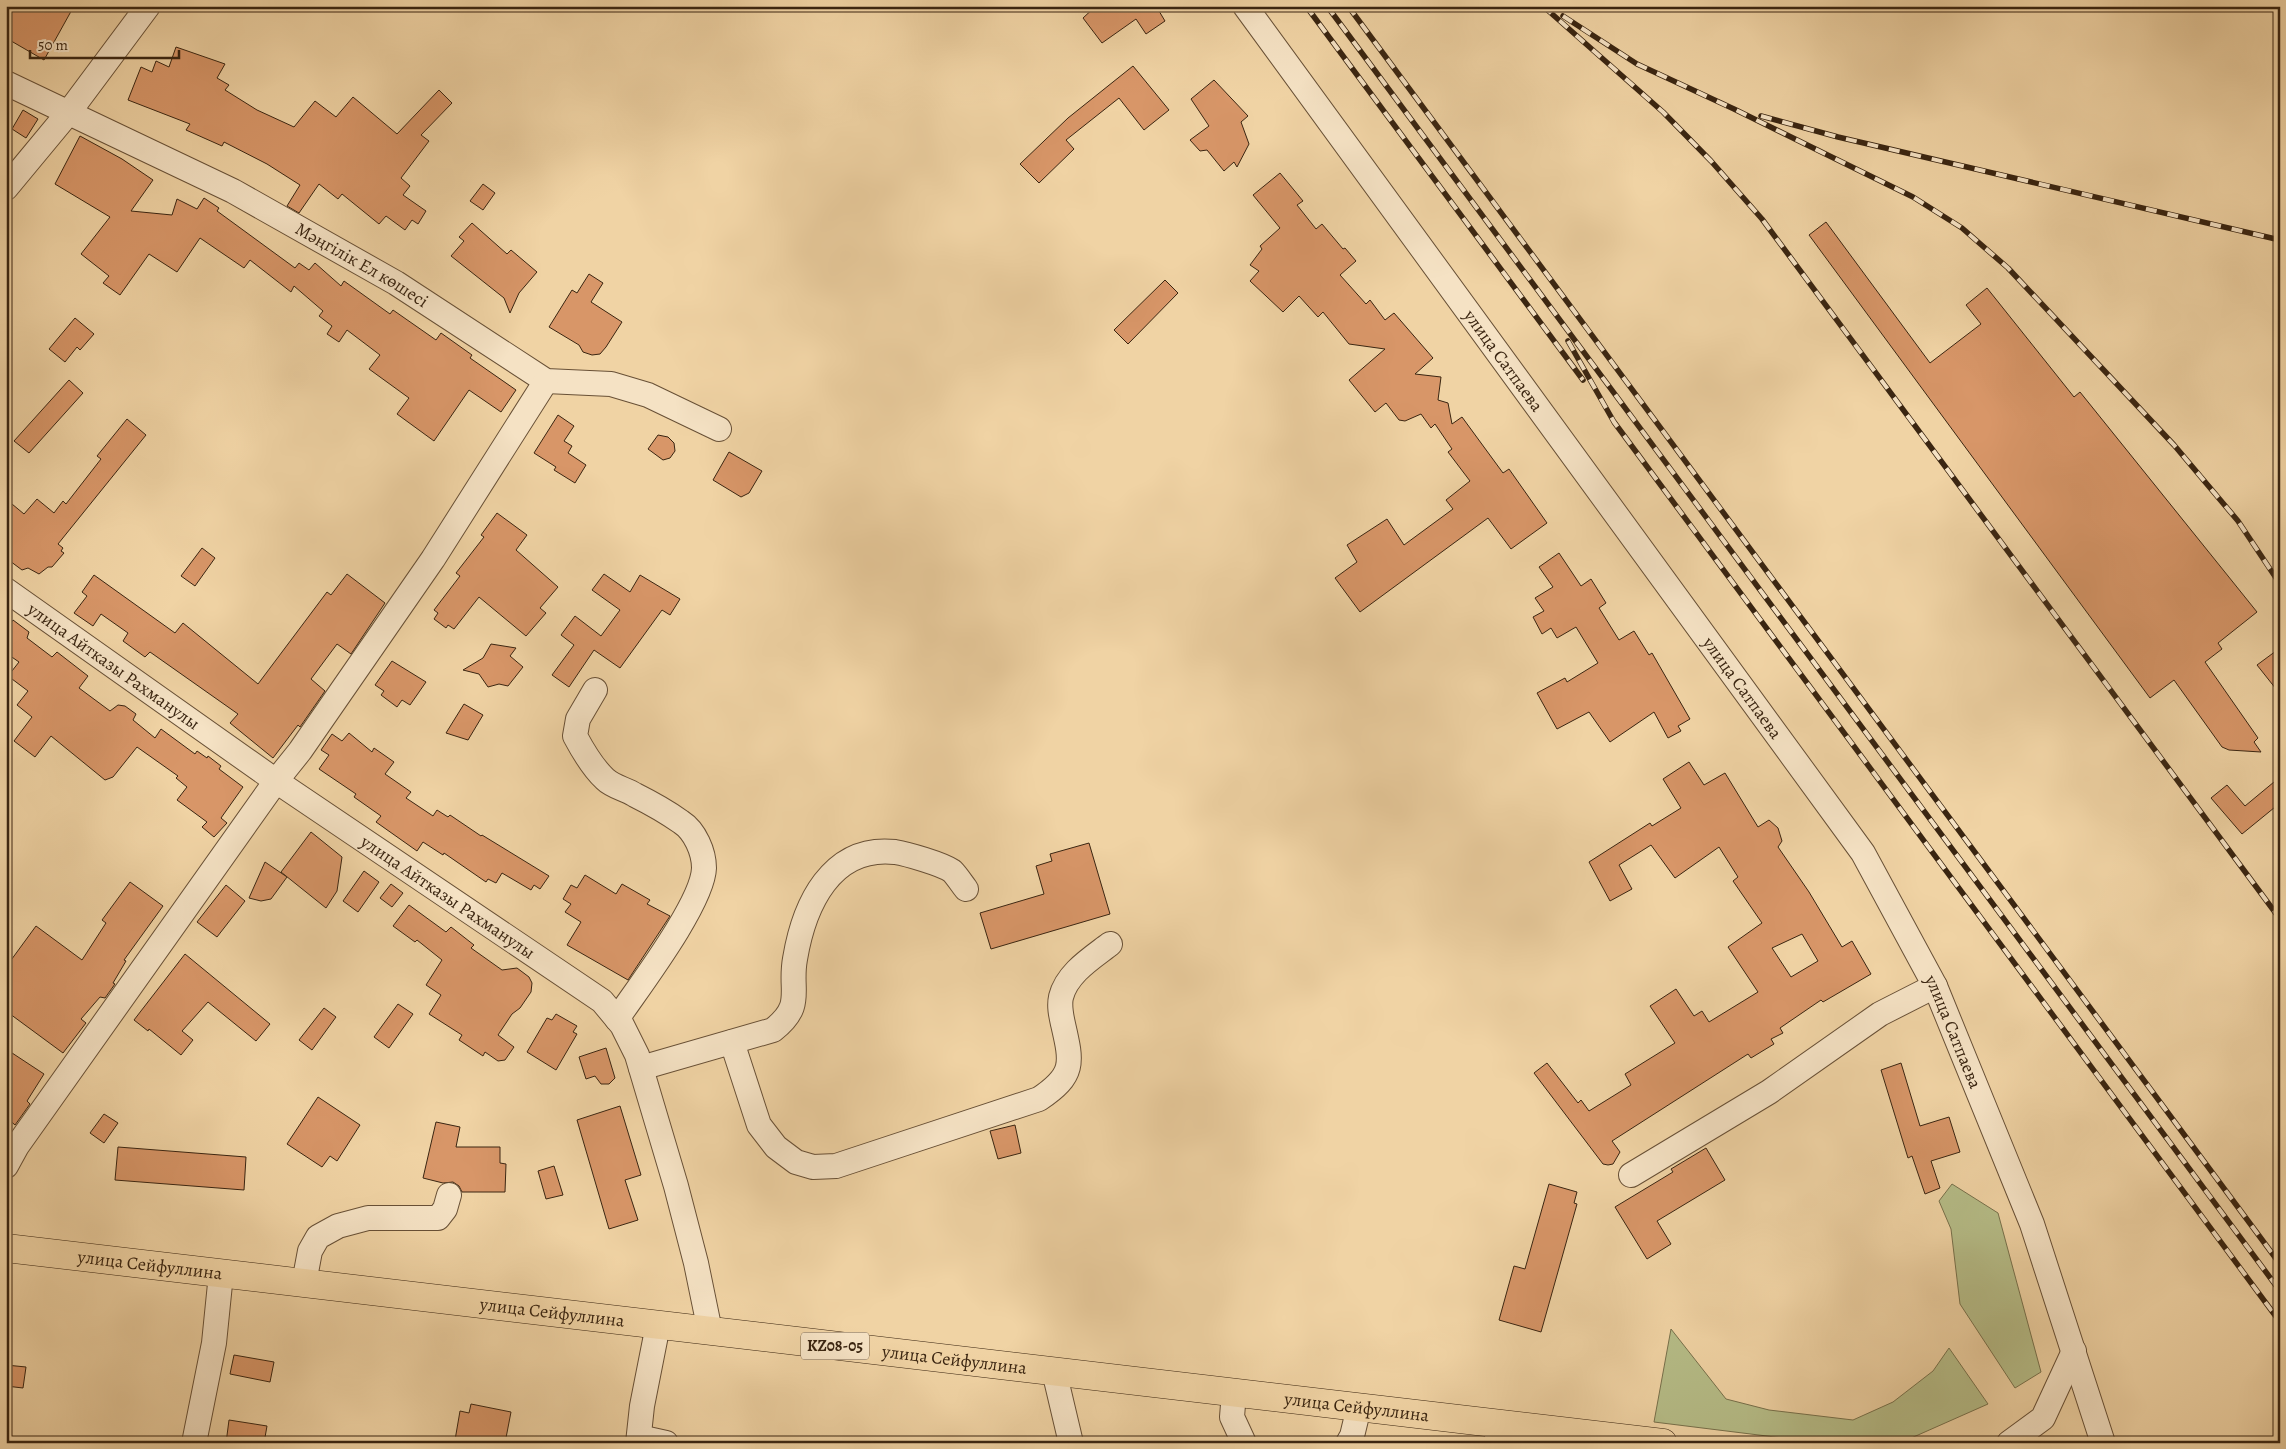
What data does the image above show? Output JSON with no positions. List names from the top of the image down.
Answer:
{
  "streets": {
    "main road": ["улица Сейфуллина", "KZ08-05"],
    "street": ["Мәңгілік Ел көшесі", "улица Сатпаева", "улица Айтказы Рахманулы"]
  },
  "crossings": [
    ["улица Айтказы Рахманулы", "улица Сейфуллина"]
  ],
  "scale_bar": "50 m"
}
